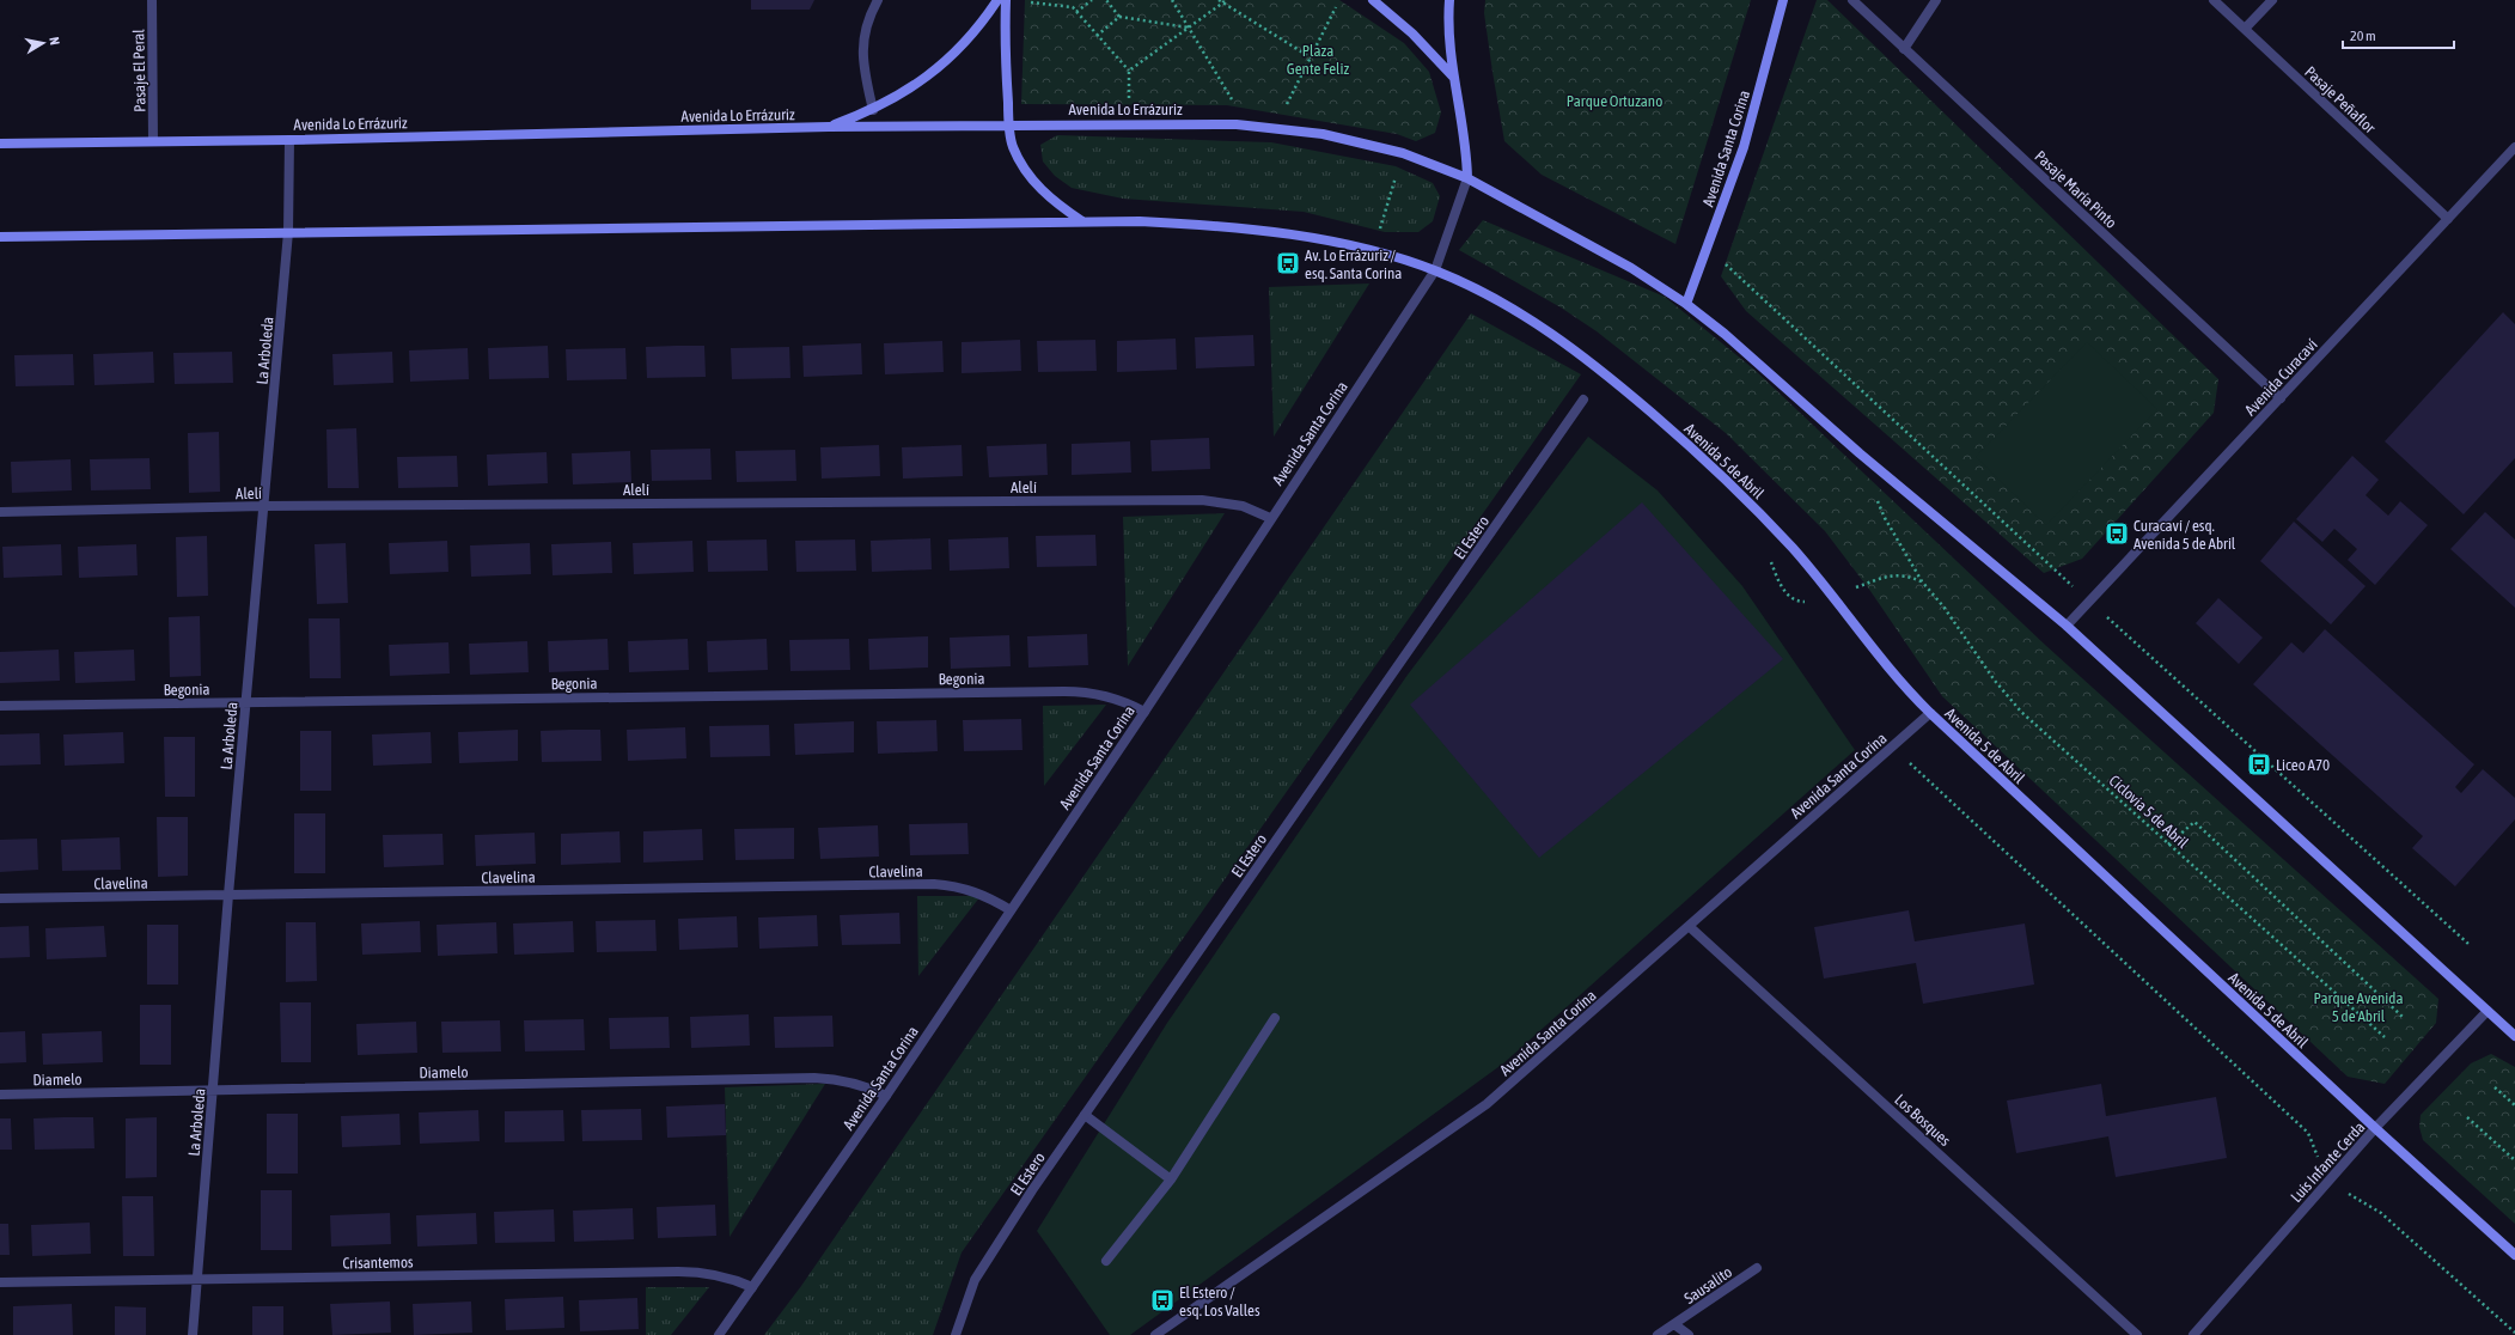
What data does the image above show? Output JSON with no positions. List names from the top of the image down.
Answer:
{
  "streets": {
    "main road": ["Avenida Lo Errázuriz", "Avenida Santa Corina", "Avenida 5 de Abril"],
    "street": [
      "Pasaje El Peral",
      "Pasaje Peñaflor",
      "Pasaje María Pinto",
      "La Arboleda",
      "Avenida Curacaví",
      "Alelí",
      "El Estero",
      "Begonia",
      "Clavelina",
      "Diamelo",
      "Los Bosques",
      "Luis Infante Cerda",
      "Crisantemos",
      "Sausalito"
    ],
    "path": ["Ciclovia 5 de Abril"]
  },
  "crossings": [
    ["Pasaje El Peral", "Avenida Lo Errázuriz"],
    ["Pasaje Peñaflor", "Avenida Curacaví"],
    ["Avenida Lo Errázuriz", "Avenida Santa Corina"],
    ["Avenida Lo Errázuriz", "La Arboleda"],
    ["Avenida Santa Corina", "Avenida 5 de Abril"],
    ["Avenida Santa Corina", "Alelí"],
    ["Avenida Santa Corina", "Begonia"],
    ["Avenida Santa Corina", "Clavelina"],
    ["Avenida Santa Corina", "Diamelo"],
    ["Avenida Santa Corina", "Los Bosques"],
    ["Avenida Santa Corina", "Crisantemos"],
    ["Pasaje María Pinto", "Avenida Curacaví"],
    ["La Arboleda", "Alelí"],
    ["La Arboleda", "Begonia"],
    ["La Arboleda", "Clavelina"],
    ["La Arboleda", "Diamelo"],
    ["La Arboleda", "Crisantemos"],
    ["Avenida 5 de Abril", "Luis Infante Cerda"]
  ],
  "parks": ["Plaza Gente Feliz", "Parque Ortuzano", "Parque Avenida 5 de Abril"],
  "places": {
    "bus stop": [
      "Av. Lo Errázuriz / esq. Santa Corina",
      "Curacaví / esq. Avenida 5 de Abril",
      "Liceo A70",
      "El Estero / esq. Los Valles"
    ]
  },
  "scale_bar": "20 m",
  "north": "right"
}
